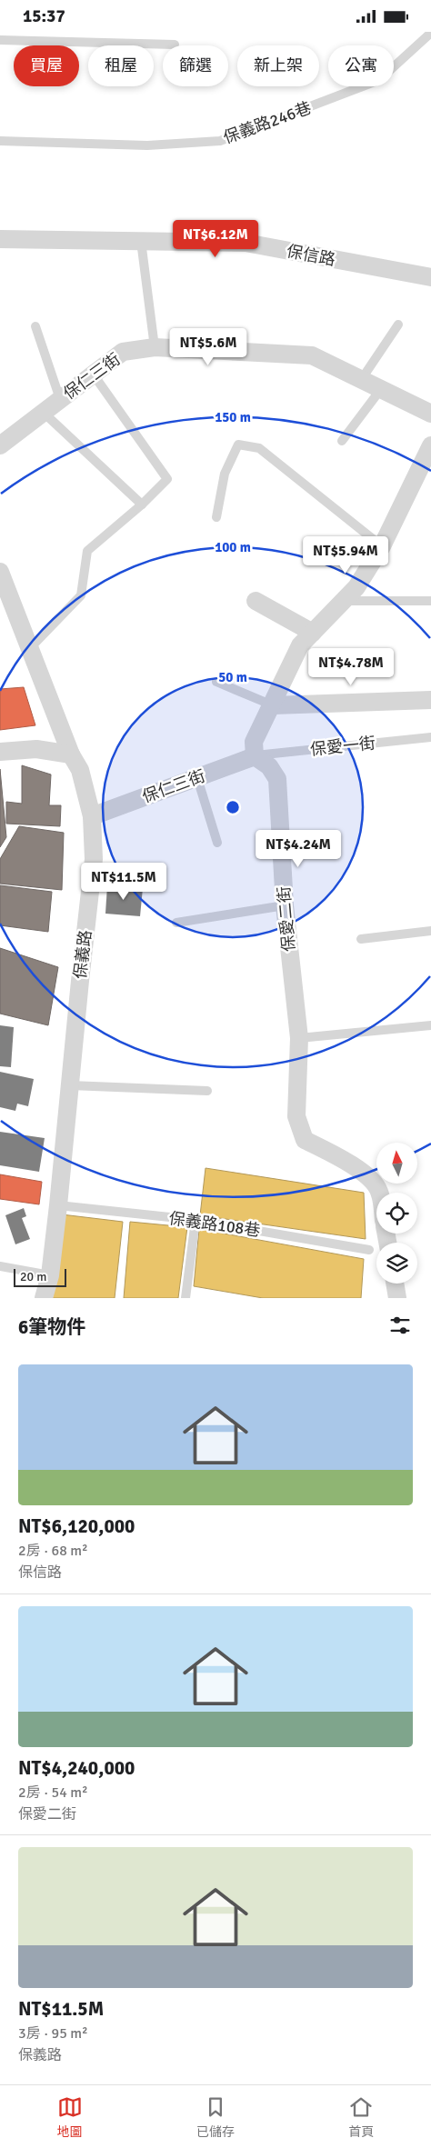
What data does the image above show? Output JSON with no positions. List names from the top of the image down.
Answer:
{
  "streets": {
    "street": [
      "保信路",
      "保仁三街",
      "保愛二街",
      "保義路"
    ],
    "lane": ["保義路246巷", "保愛一街", "保義路108巷"]
  },
  "crossings": [
    ["保仁三街", "保愛一街"],
    ["保仁三街", "保愛二街"],
    ["保仁三街", "保義路"],
    ["保愛一街", "保愛二街"],
    ["保義路", "保義路108巷"]
  ],
  "scale_bar": "20 m",
  "north": "top",
  "page": {
    "status": "15:37",
    "chip": [
      "買屋",
      "租屋",
      "篩選",
      "新上架",
      "公寓"
    ],
    "price": [
      "NT$6.12M",
      "NT$5.6M",
      "NT$5.94M",
      "NT$4.78M",
      "NT$4.24M",
      "NT$11.5M"
    ],
    "scale": "20 m",
    "heading": "6筆物件",
    "list": [
      {
        "name": "NT$6,120,000",
        "note": "2房 · 68 m² · 保信路"
      },
      {
        "name": "NT$4,240,000",
        "note": "2房 · 54 m² · 保愛二街"
      },
      {
        "name": "NT$11.5M",
        "note": "3房 · 95 m² · 保義路"
      }
    ],
    "tabs": ["地圖", "已儲存", "首頁"]
  },
  "rings": ["150 m", "100 m", "50 m"]
}
